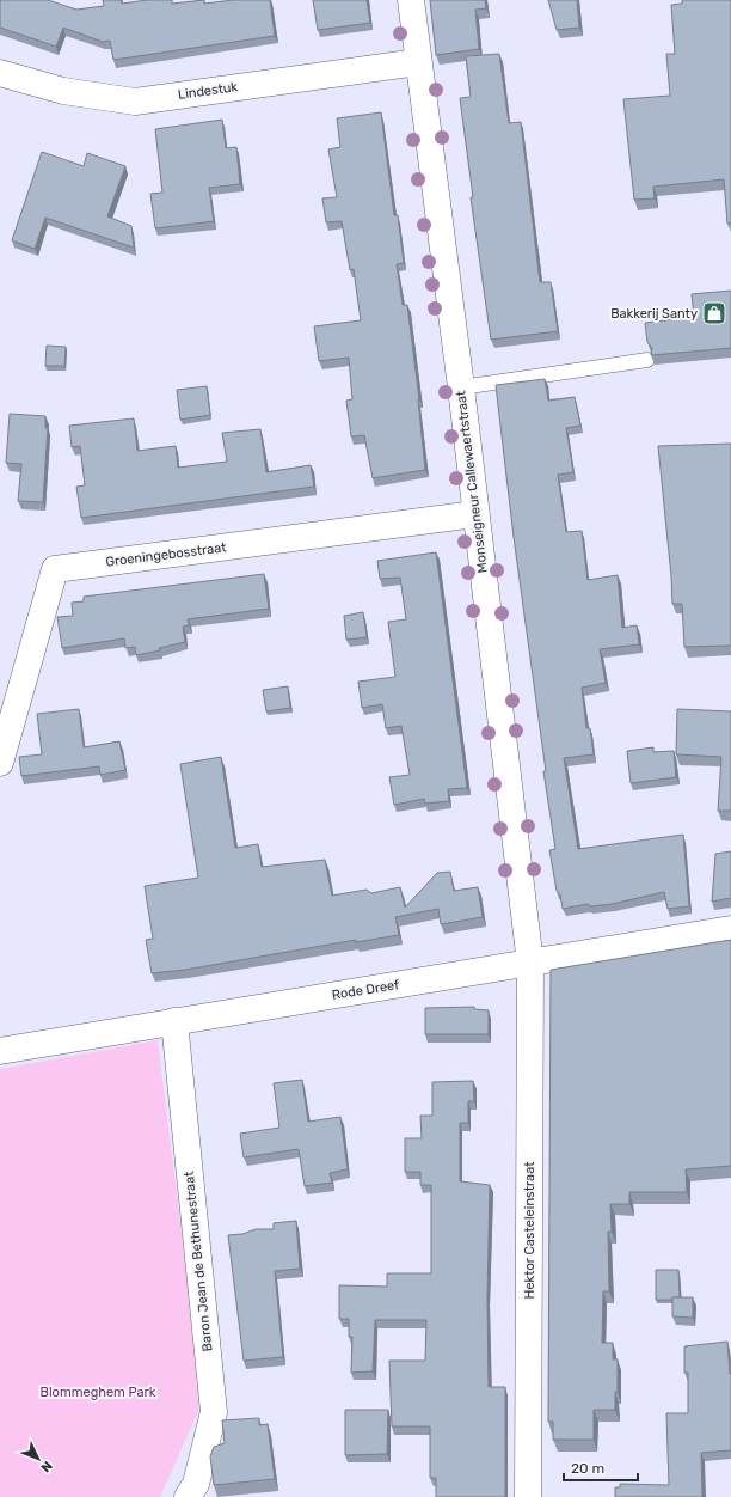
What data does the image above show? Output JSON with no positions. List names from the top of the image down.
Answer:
{
  "streets": {
    "street": [
      "Lindestuk",
      "Monseigneur Callewaertstraat",
      "Groeningebosstraat",
      "Rode Dreef",
      "Hektor Casteleinstraat",
      "Baron Jean de Bethunestraat"
    ]
  },
  "crossings": [
    ["Lindestuk", "Monseigneur Callewaertstraat"],
    ["Monseigneur Callewaertstraat", "Groeningebosstraat"],
    ["Monseigneur Callewaertstraat", "Rode Dreef"],
    ["Monseigneur Callewaertstraat", "Hektor Casteleinstraat"],
    ["Rode Dreef", "Hektor Casteleinstraat"],
    ["Rode Dreef", "Baron Jean de Bethunestraat"]
  ],
  "parks": ["Blommeghem Park"],
  "places": {
    "shop": ["Bakkerij Santy"]
  },
  "scale_bar": "20 m",
  "north": "bottom right"
}
